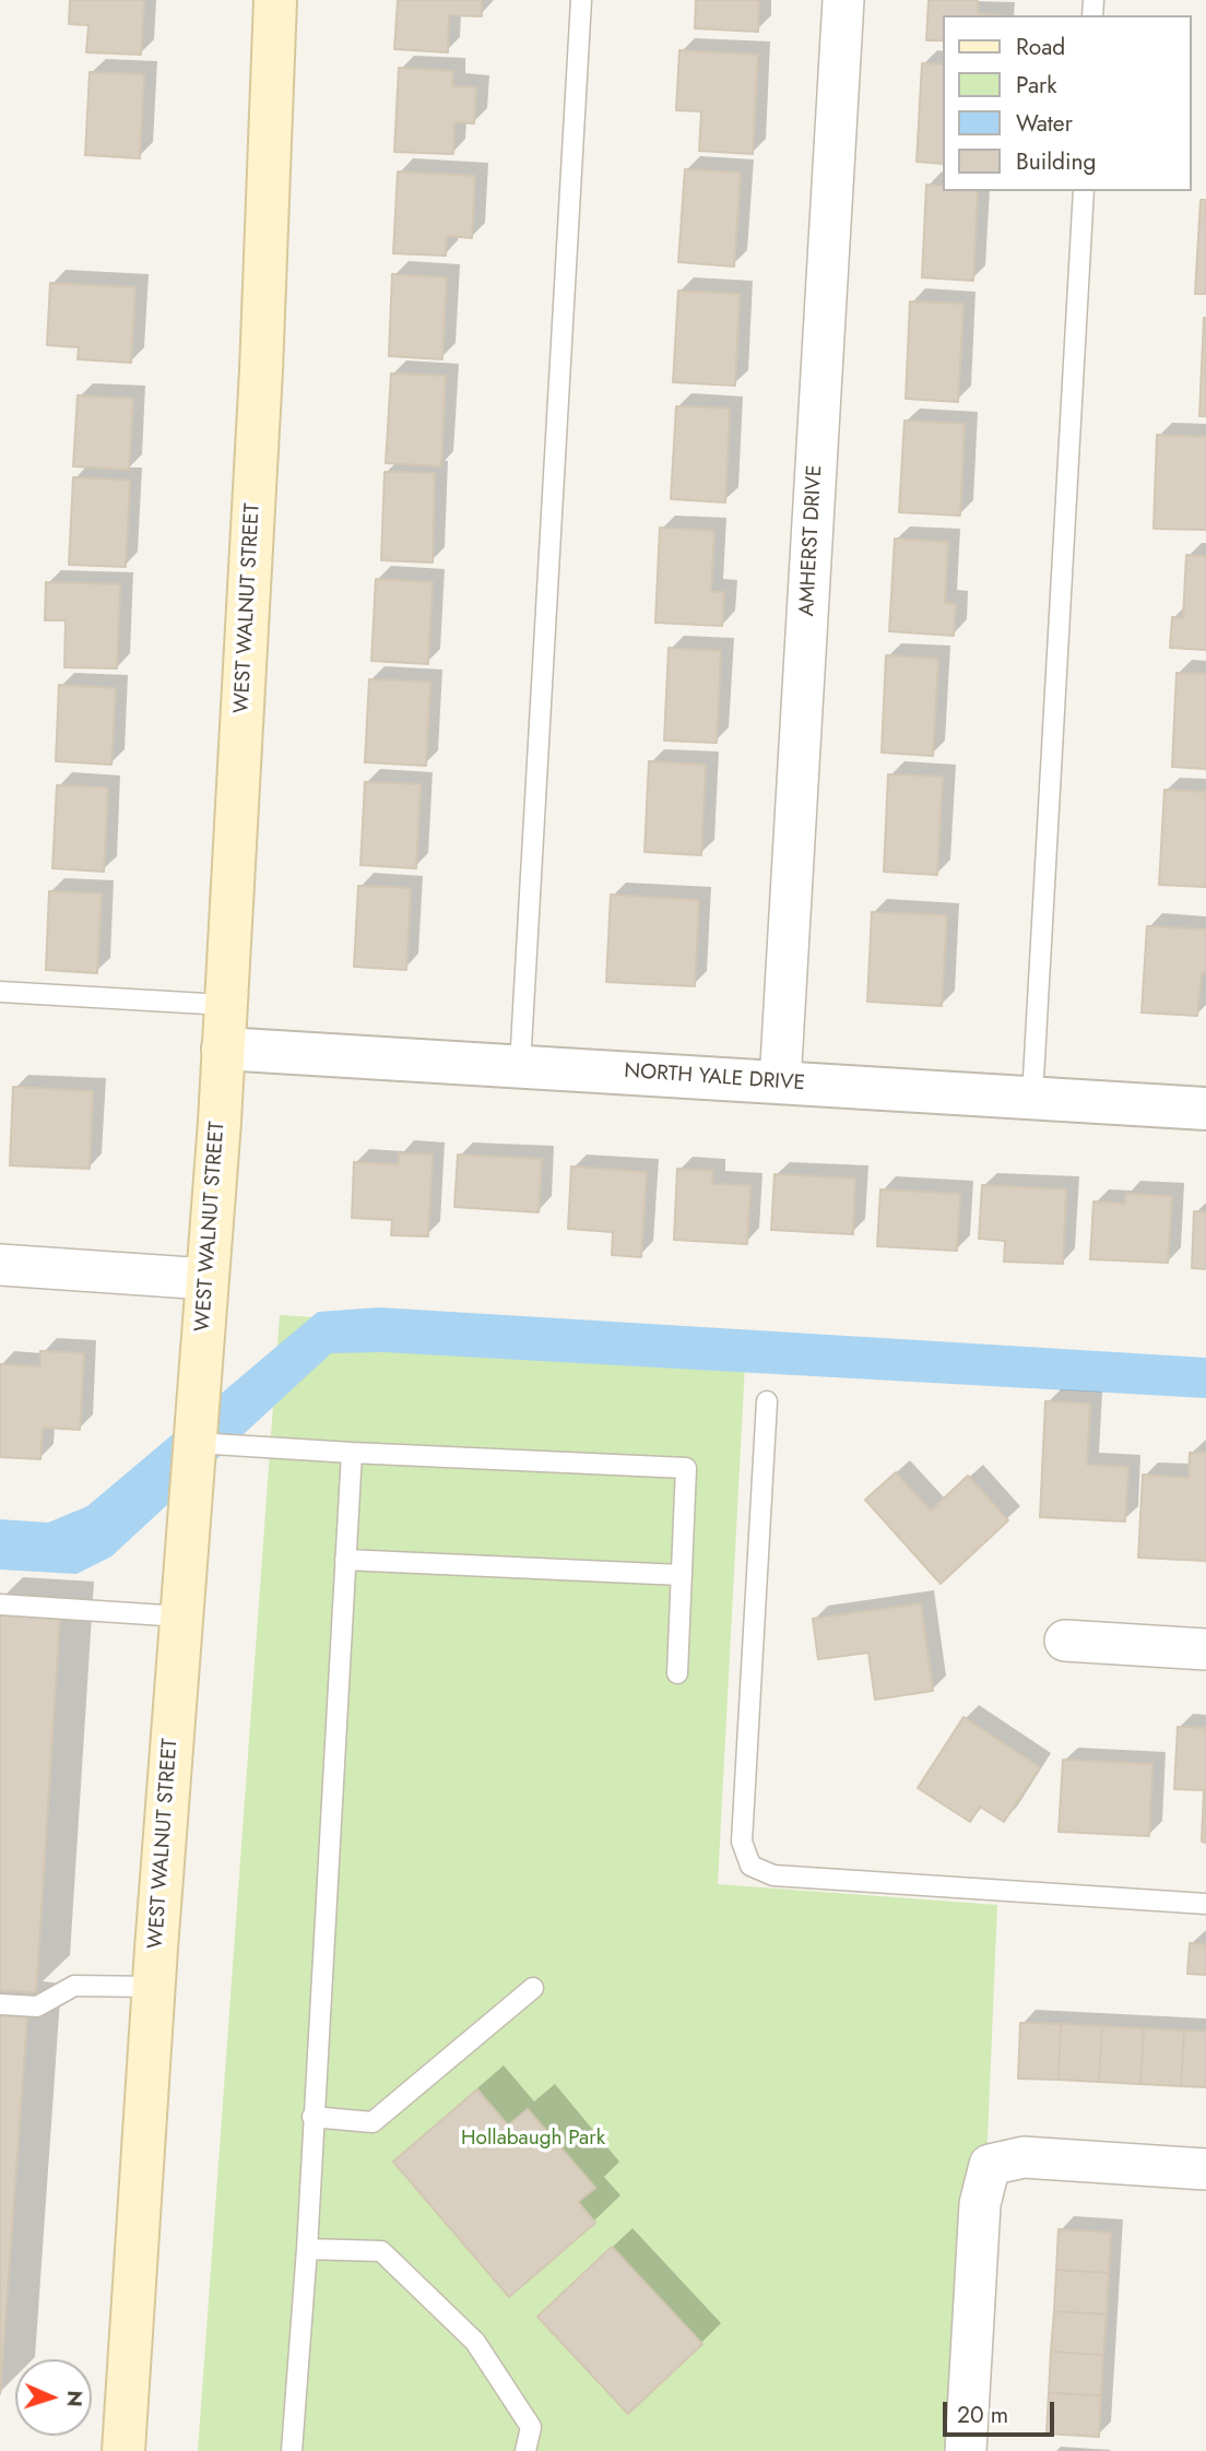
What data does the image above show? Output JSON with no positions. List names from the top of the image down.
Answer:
{
  "streets": {
    "main road": ["WEST WALNUT STREET"],
    "street": ["AMHERST DRIVE", "NORTH YALE DRIVE"]
  },
  "crossings": [
    ["AMHERST DRIVE", "NORTH YALE DRIVE"],
    ["WEST WALNUT STREET", "NORTH YALE DRIVE"]
  ],
  "parks": ["Hollabaugh Park"],
  "legend": [
    "Road",
    "Park",
    "Water",
    "Building"
  ],
  "scale_bar": "20 m",
  "north": "right"
}
